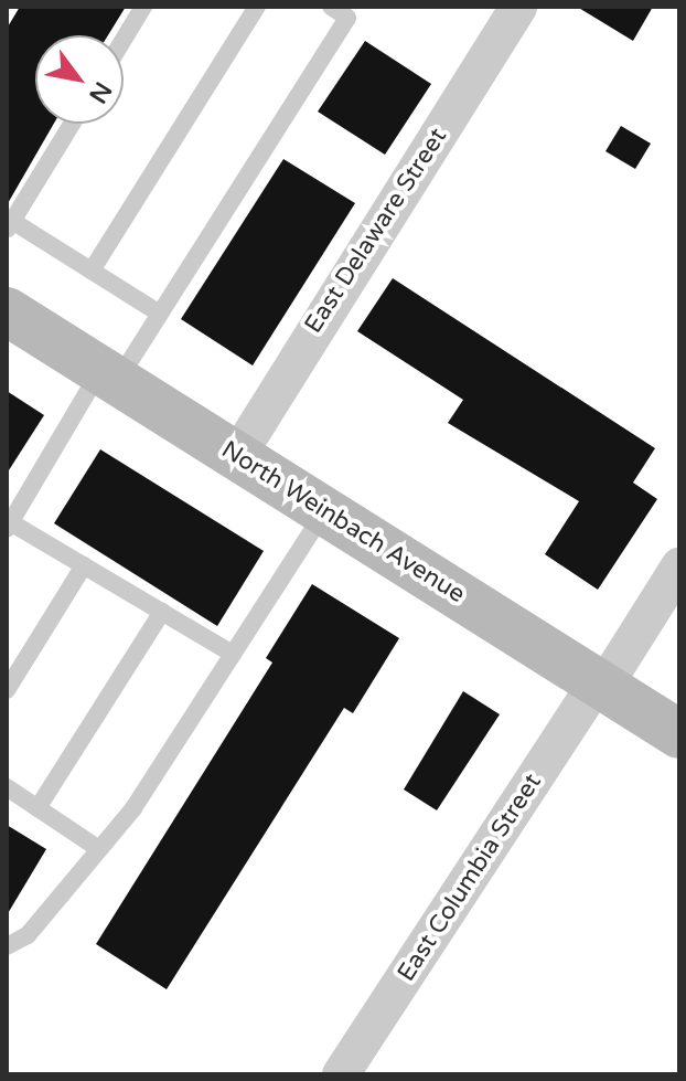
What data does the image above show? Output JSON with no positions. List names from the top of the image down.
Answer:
{
  "streets": {
    "main road": ["North Weinbach Avenue"],
    "street": ["East Delaware Street", "East Columbia Street"]
  },
  "crossings": [
    ["East Delaware Street", "North Weinbach Avenue"],
    ["North Weinbach Avenue", "East Columbia Street"]
  ],
  "north": "bottom right"
}
